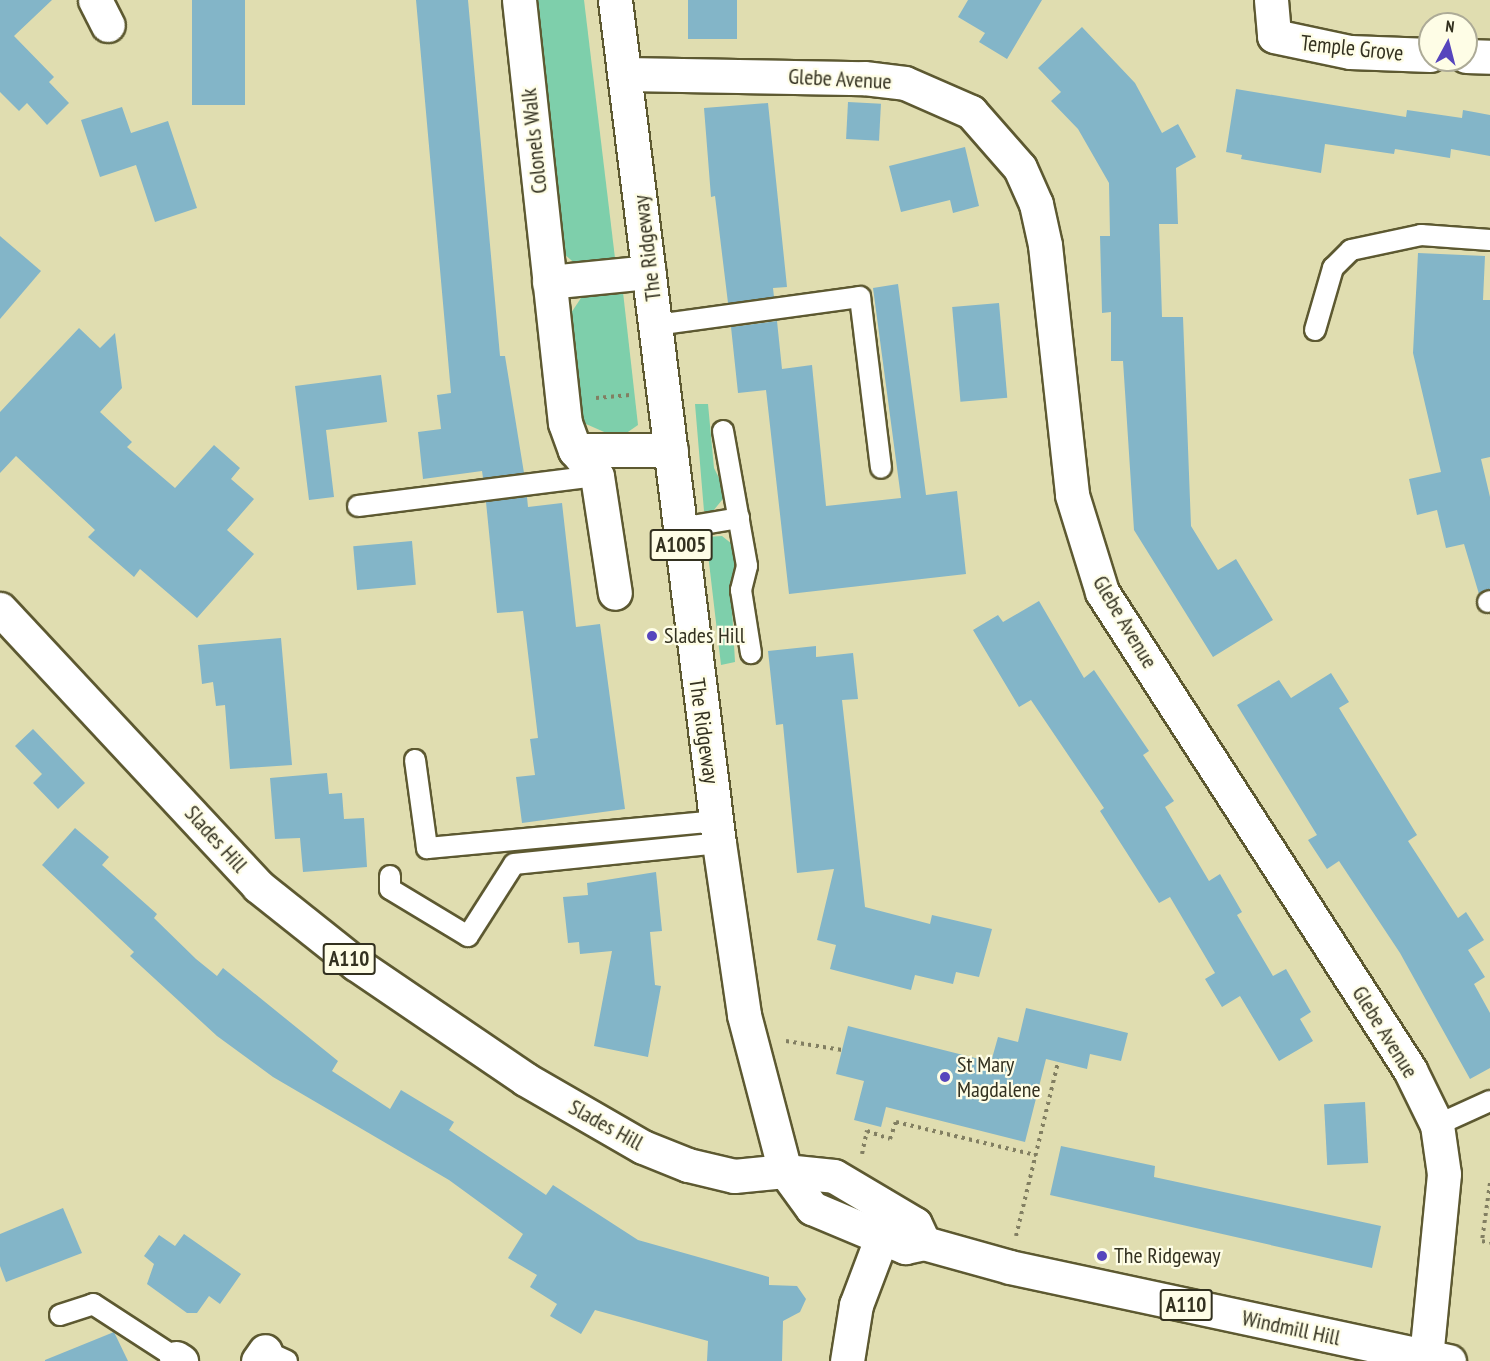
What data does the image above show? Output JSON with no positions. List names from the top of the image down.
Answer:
{
  "streets": {
    "main road": [
      "Temple Grove",
      "Glebe Avenue",
      "Colonels Walk",
      "The Ridgeway",
      "A1005",
      "Slades Hill",
      "A110",
      "Windmill Hill"
    ]
  },
  "crossings": [
    ["Glebe Avenue", "The Ridgeway"],
    ["Glebe Avenue", "Windmill Hill"],
    ["The Ridgeway", "Slades Hill"],
    ["The Ridgeway", "A110"],
    ["The Ridgeway", "Windmill Hill"],
    ["Slades Hill", "A110"],
    ["Slades Hill", "Windmill Hill"],
    ["A110", "Windmill Hill"]
  ],
  "places": ["Slades Hill", "St Mary Magdalene", "The Ridgeway"],
  "north": "top"
}
